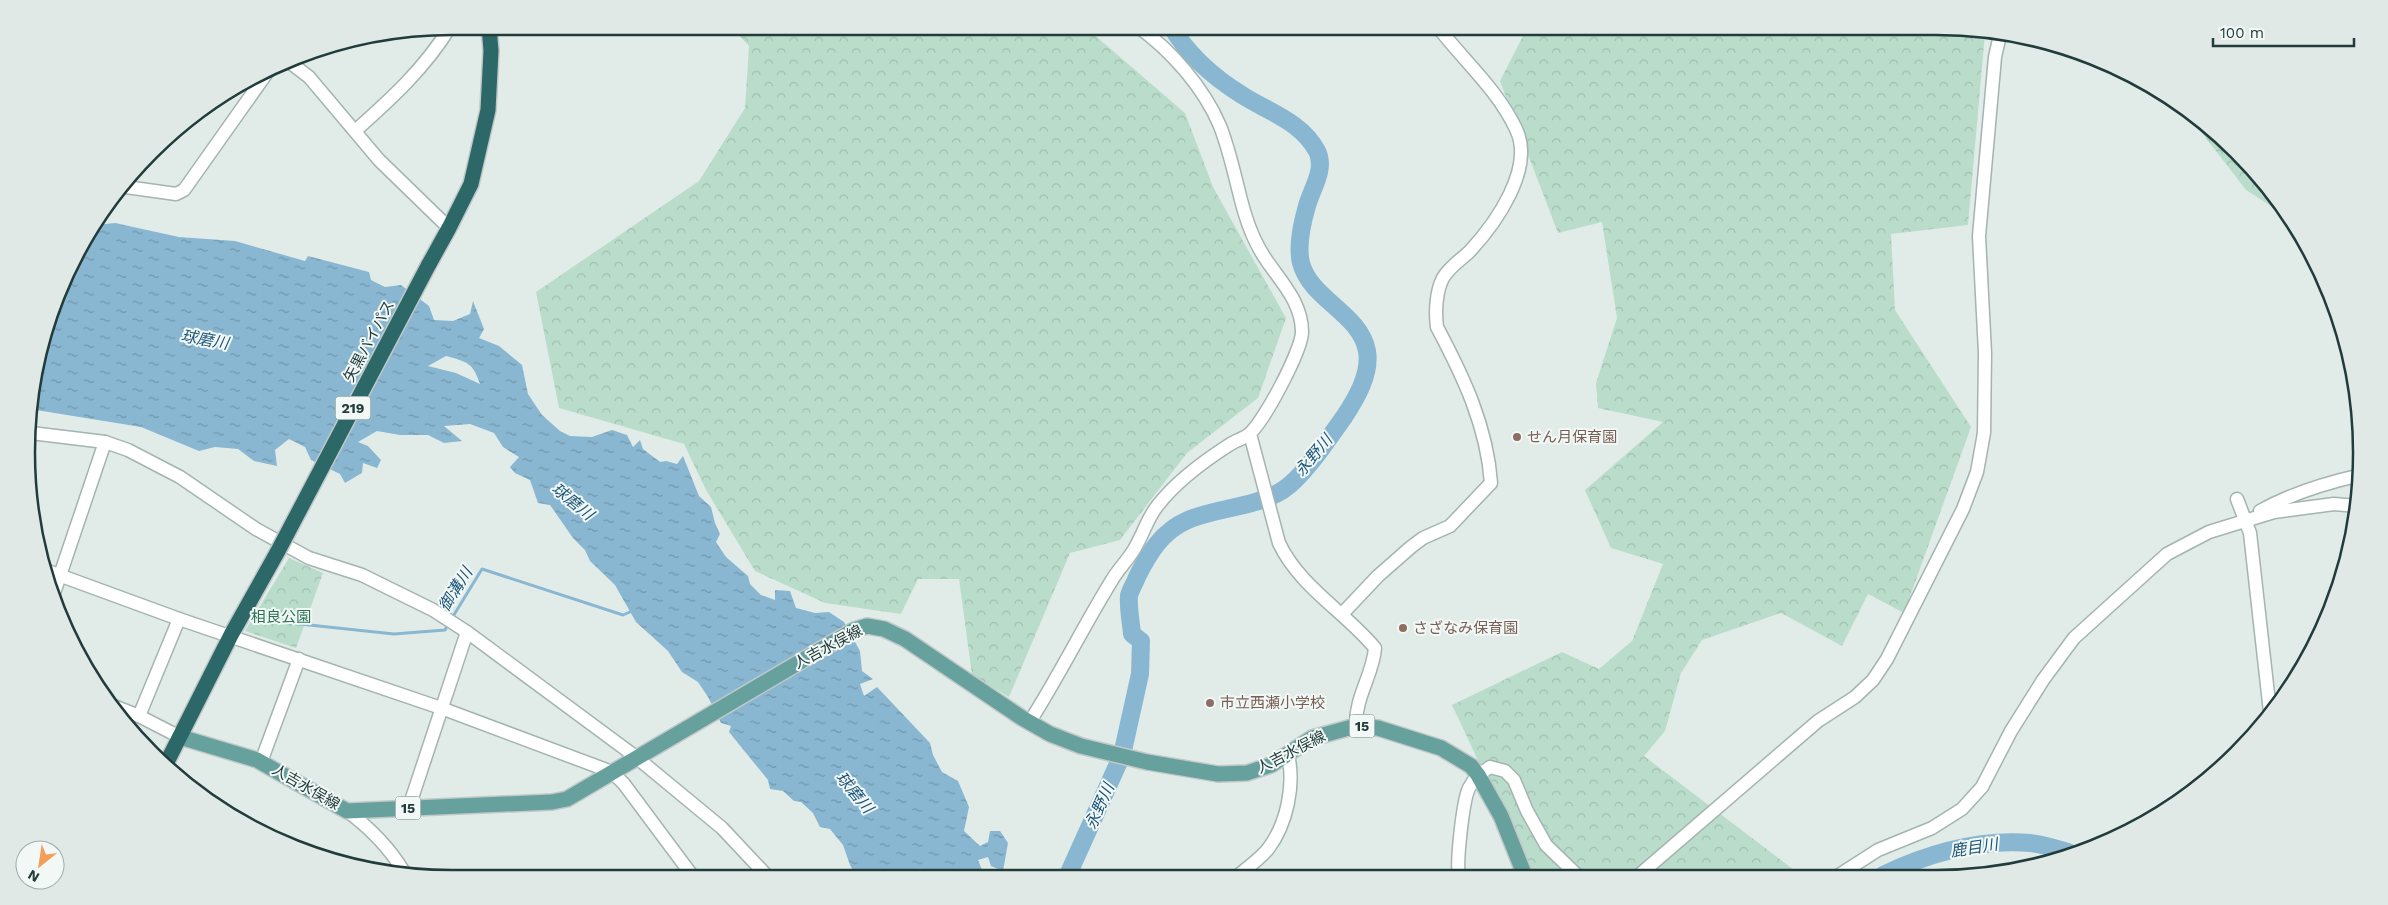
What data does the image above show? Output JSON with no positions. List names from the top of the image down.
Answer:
{
  "streets": {
    "highway": ["矢黒バイパス", "219"],
    "main road": ["人吉水俣線", "15"]
  },
  "crossings": [
    ["矢黒バイパス", "人吉水俣線"]
  ],
  "water": [
    "球磨川",
    "永野川",
    "御溝川",
    "鹿目川"
  ],
  "parks": ["相良公園"],
  "places": ["せん月保育園", "さざなみ保育園", "市立西瀬小学校"],
  "scale_bar": "100 m",
  "north": "bottom left"
}
